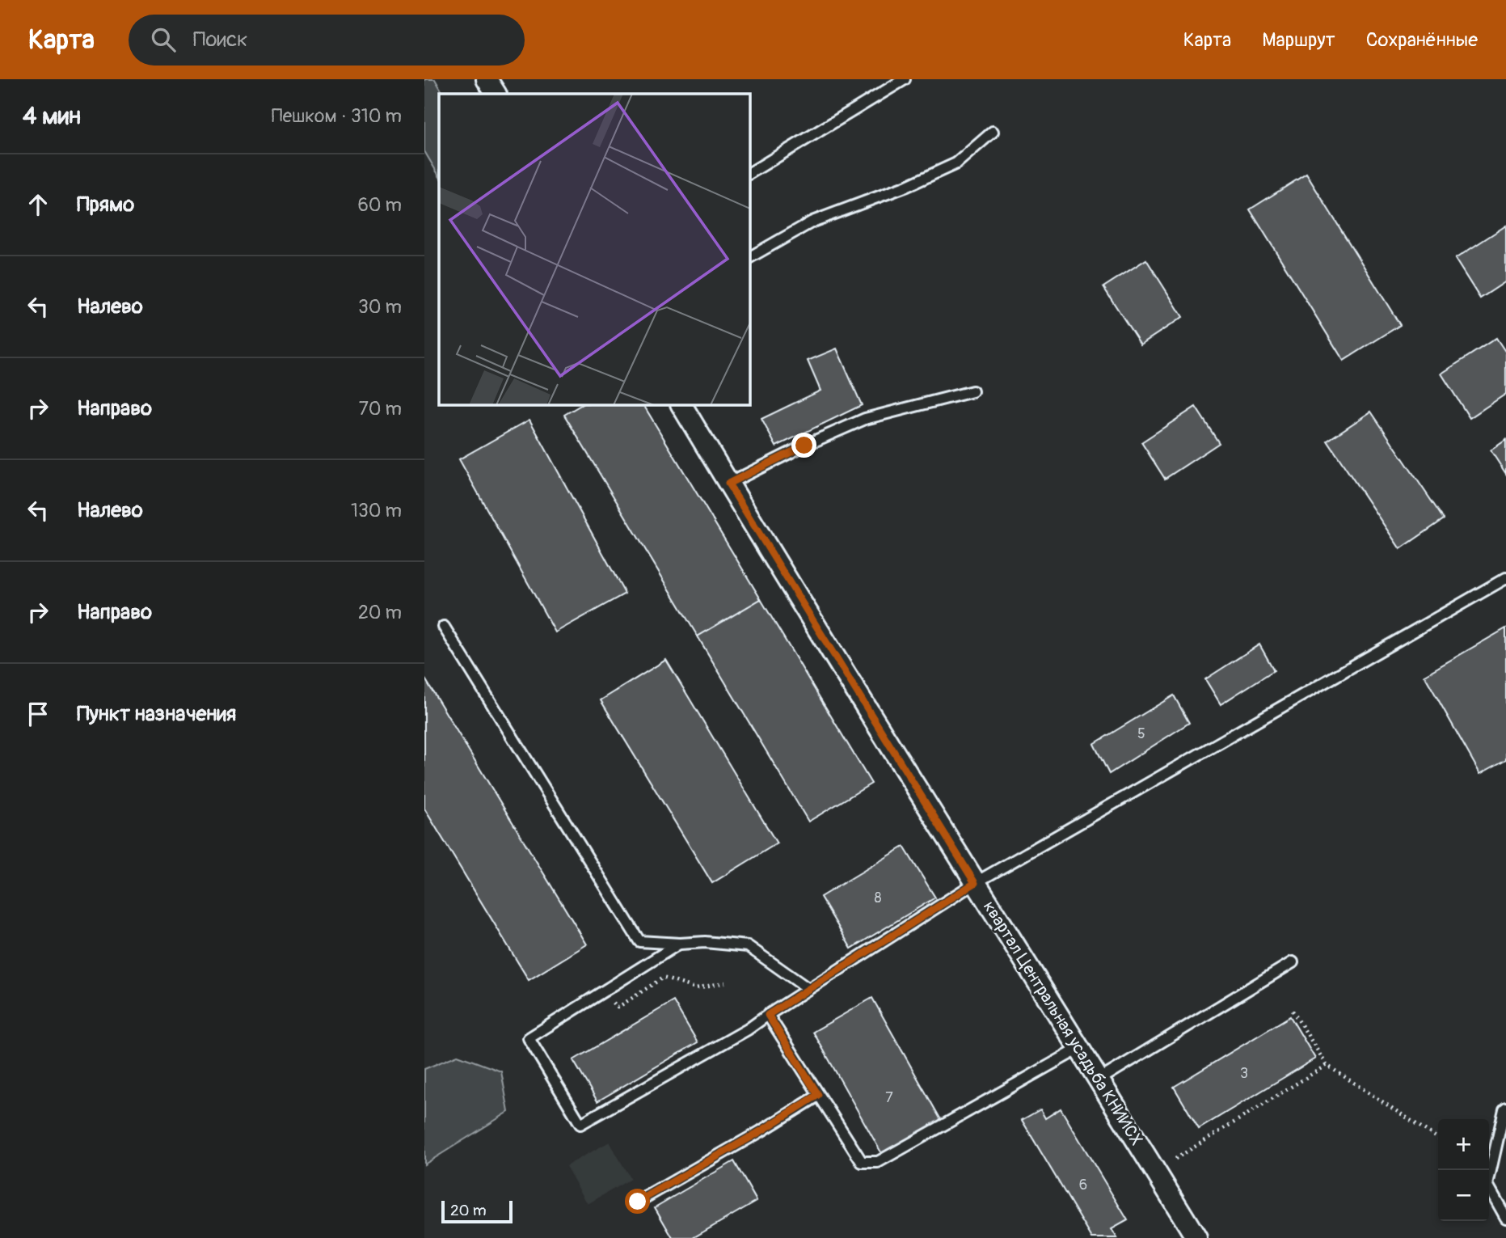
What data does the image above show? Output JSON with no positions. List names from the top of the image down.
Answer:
{
  "streets": {
    "street": ["квартал Центральная усадьба КНИИСХ"]
  },
  "house_numbers": [
    "5",
    "8",
    "3",
    "7",
    "6"
  ],
  "scale_bar": "20 m",
  "page": {
    "header": "Карта",
    "search": "Поиск",
    "nav": ["Карта", "Маршрут", "Сохранённые"],
    "heading": ["4 мин", "Пешком · 310 m"],
    "list": [
      ["Прямо", "60 m"],
      ["Налево", "30 m"],
      ["Направо", "70 m"],
      ["Налево", "130 m"],
      ["Направо", "20 m"],
      "Пункт назначения"
    ],
    "map_buttons": ["+", "−"],
    "scale": "20 m"
  }
}
